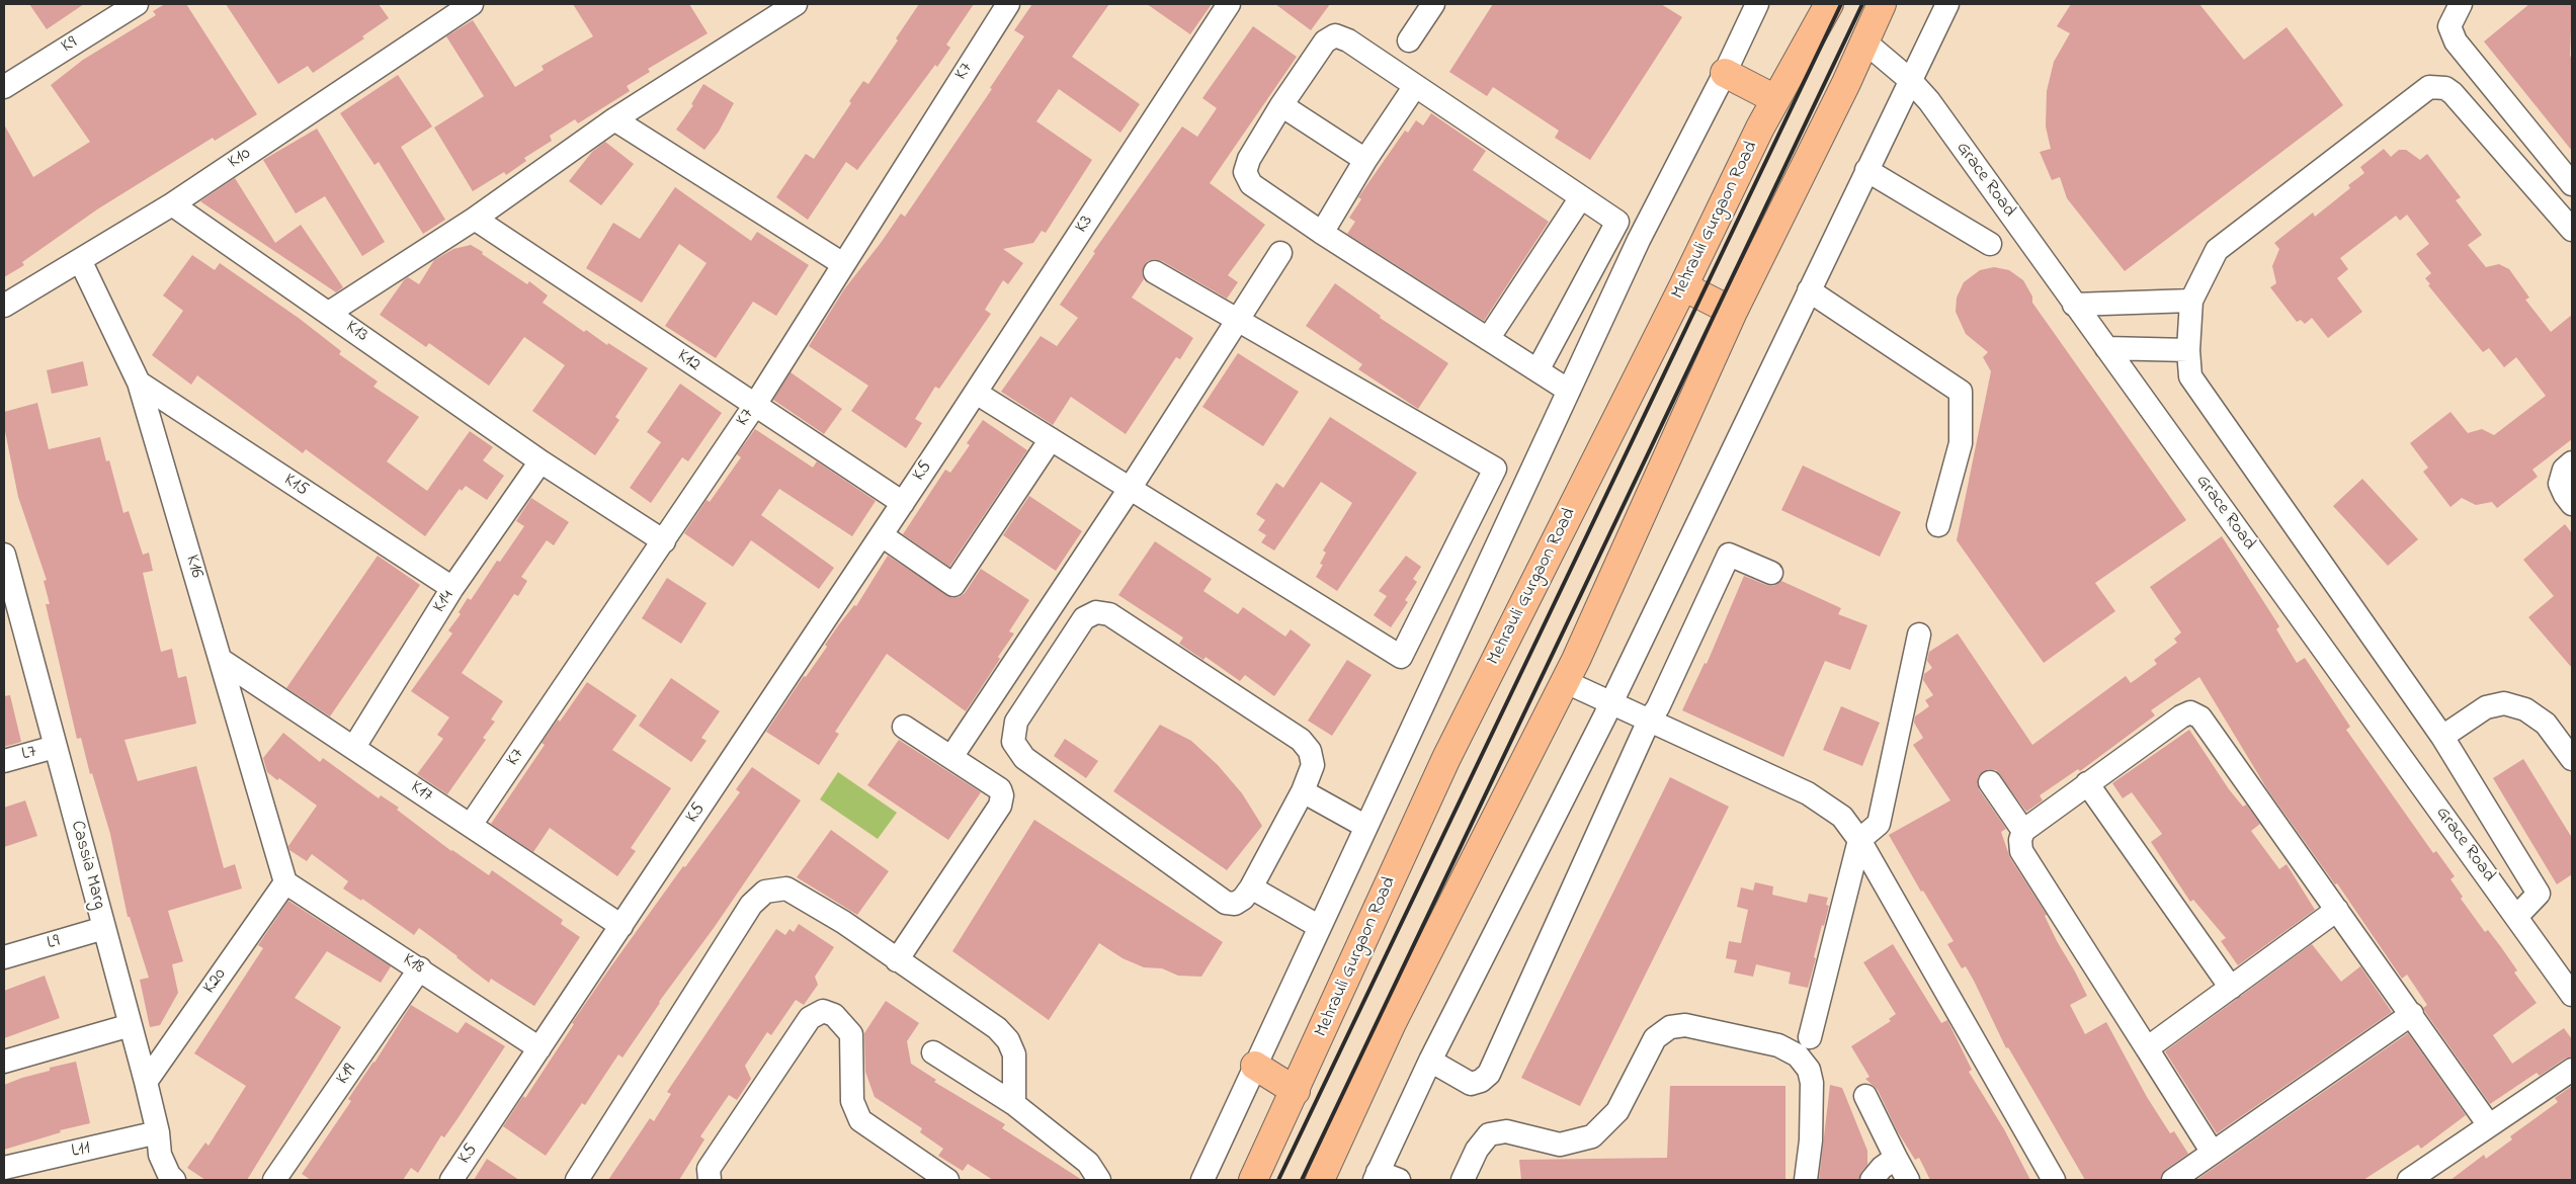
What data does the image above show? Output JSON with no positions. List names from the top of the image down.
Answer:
{
  "streets": {
    "main road": ["Mehrauli Gurgaon Road"],
    "street": [
      "K9",
      "K7",
      "K10",
      "Grace Road",
      "K3",
      "K13",
      "K12",
      "K5",
      "K15",
      "K16",
      "K14",
      "L7",
      "K17",
      "Cassia Marg",
      "L9",
      "K18",
      "K20",
      "K19",
      "L11"
    ]
  },
  "crossings": [
    ["K7", "K13"],
    ["K7", "K12"],
    ["K7", "K17"],
    ["K10", "K13"],
    ["K10", "K16"],
    ["K3", "K5"],
    ["K13", "K14"],
    ["K12", "K5"],
    ["K5", "K17"],
    ["K5", "K18"],
    ["K15", "K16"],
    ["K15", "K14"],
    ["K16", "K17"],
    ["K16", "K18"],
    ["K16", "K20"],
    ["K14", "K17"],
    ["L7", "Cassia Marg"],
    ["Cassia Marg", "L9"],
    ["Cassia Marg", "K20"],
    ["Cassia Marg", "L11"],
    ["K18", "K20"],
    ["K18", "K19"]
  ]
}
